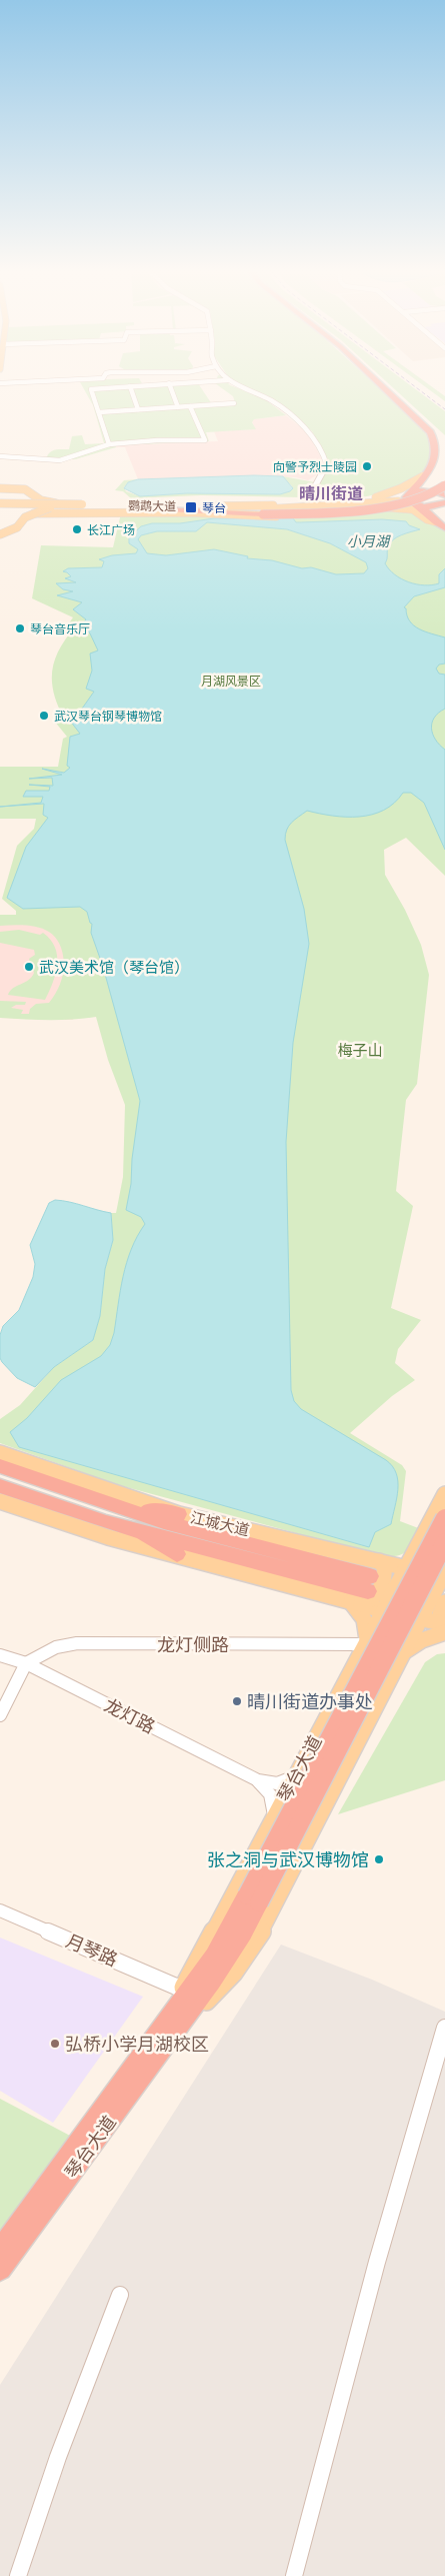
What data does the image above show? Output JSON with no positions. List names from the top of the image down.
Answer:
{
  "streets": {
    "highway": ["江城大道", "琴台大道"],
    "main road": ["鹦鹉大道"],
    "street": ["龙灯侧路", "龙灯路", "月琴路"]
  },
  "crossings": [
    ["江城大道", "琴台大道"],
    ["龙灯侧路", "龙灯路"],
    ["龙灯侧路", "琴台大道"],
    ["琴台大道", "月琴路"]
  ],
  "districts": ["晴川街道"],
  "water": ["小月湖"],
  "parks": ["月湖风景区", "梅子山"],
  "places": {
    "other": [
      "向警予烈士陵园",
      "长江广场",
      "琴台音乐厅",
      "武汉琴台钢琴博物馆",
      "武汉美术馆（琴台馆）",
      "晴川街道办事处",
      "张之洞与武汉博物馆",
      "弘桥小学月湖校区"
    ],
    "transit": ["琴台"]
  }
}
